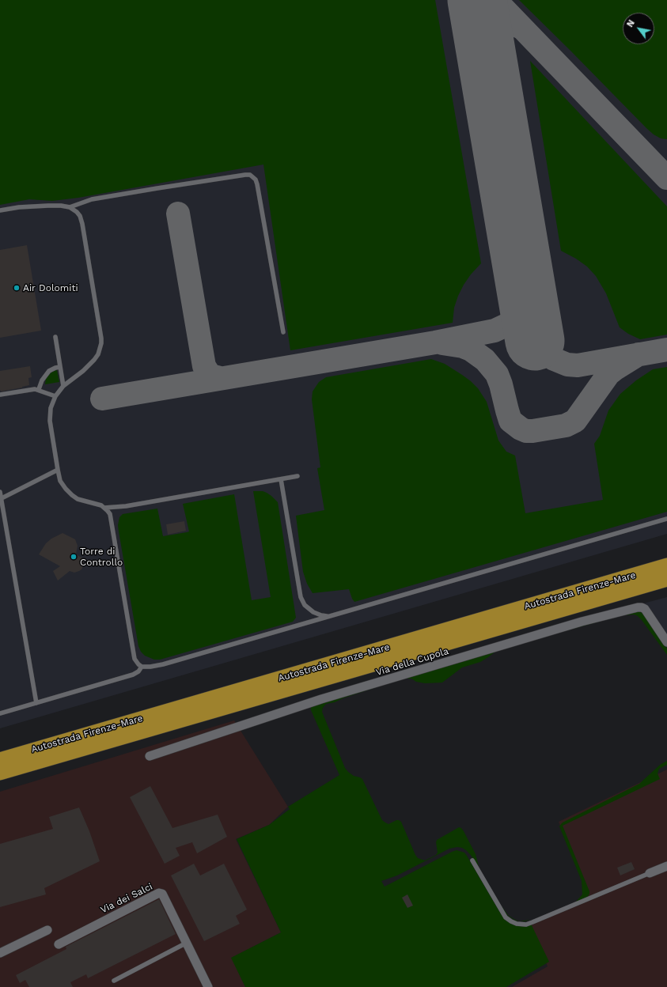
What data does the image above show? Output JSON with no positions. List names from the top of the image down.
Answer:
{
  "streets": {
    "highway": ["Autostrada Firenze-Mare"],
    "street": ["Via della Cupola", "Via dei Salci"]
  },
  "places": ["Air Dolomiti", "Torre di Controllo"],
  "north": "top left"
}
